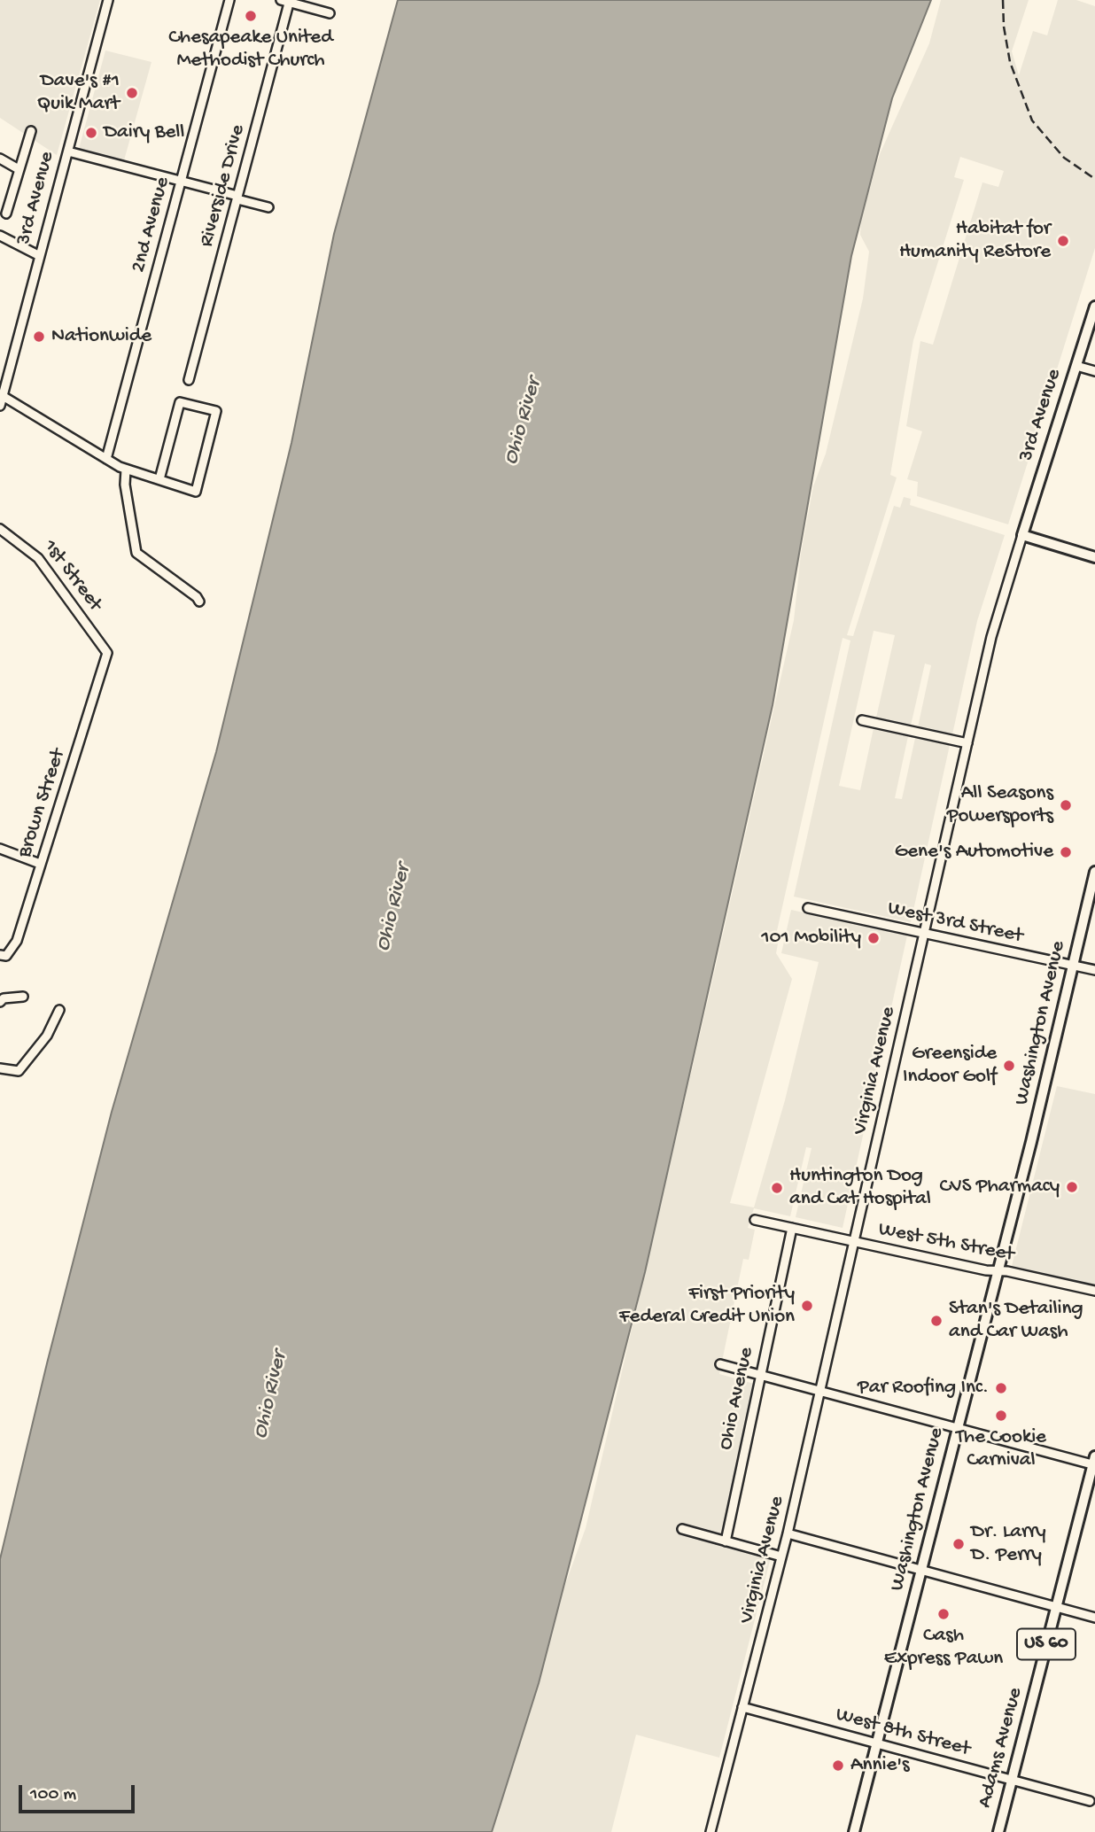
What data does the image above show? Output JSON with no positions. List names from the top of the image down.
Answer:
{
  "streets": {
    "main road": [
      "3rd Avenue",
      "Washington Avenue",
      "US 60",
      "Adams Avenue"
    ],
    "street": [
      "Riverside Drive",
      "2nd Avenue",
      "1st Street",
      "Brown Street",
      "West 3rd Street",
      "Virginia Avenue",
      "West 5th Street",
      "Ohio Avenue",
      "West 8th Street"
    ]
  },
  "crossings": [
    ["3rd Avenue", "Virginia Avenue"],
    ["1st Street", "Brown Street"],
    ["West 3rd Street", "Washington Avenue"],
    ["West 3rd Street", "Virginia Avenue"],
    ["Washington Avenue", "West 5th Street"],
    ["Washington Avenue", "West 8th Street"],
    ["Virginia Avenue", "West 5th Street"],
    ["Virginia Avenue", "West 8th Street"],
    ["West 5th Street", "Ohio Avenue"],
    ["West 8th Street", "Adams Avenue"]
  ],
  "water": ["Ohio River"],
  "places": [
    "Chesapeake United Methodist Church",
    "Dave's #1 Quik Mart",
    "Dairy Bell",
    "Habitat for Humanity ReStore",
    "Nationwide",
    "All Seasons Powersports",
    "Gene's Automotive",
    "101 Mobility",
    "Greenside Indoor Golf",
    "CVS Pharmacy",
    "Huntington Dog and Cat Hospital",
    "First Priority Federal Credit Union",
    "Stan's Detailing and Car Wash",
    "Par Roofing Inc.",
    "The Cookie Carnival",
    "Dr. Larry D. Perry",
    "Cash Express Pawn",
    "Annie's"
  ],
  "scale_bar": "100 m"
}
